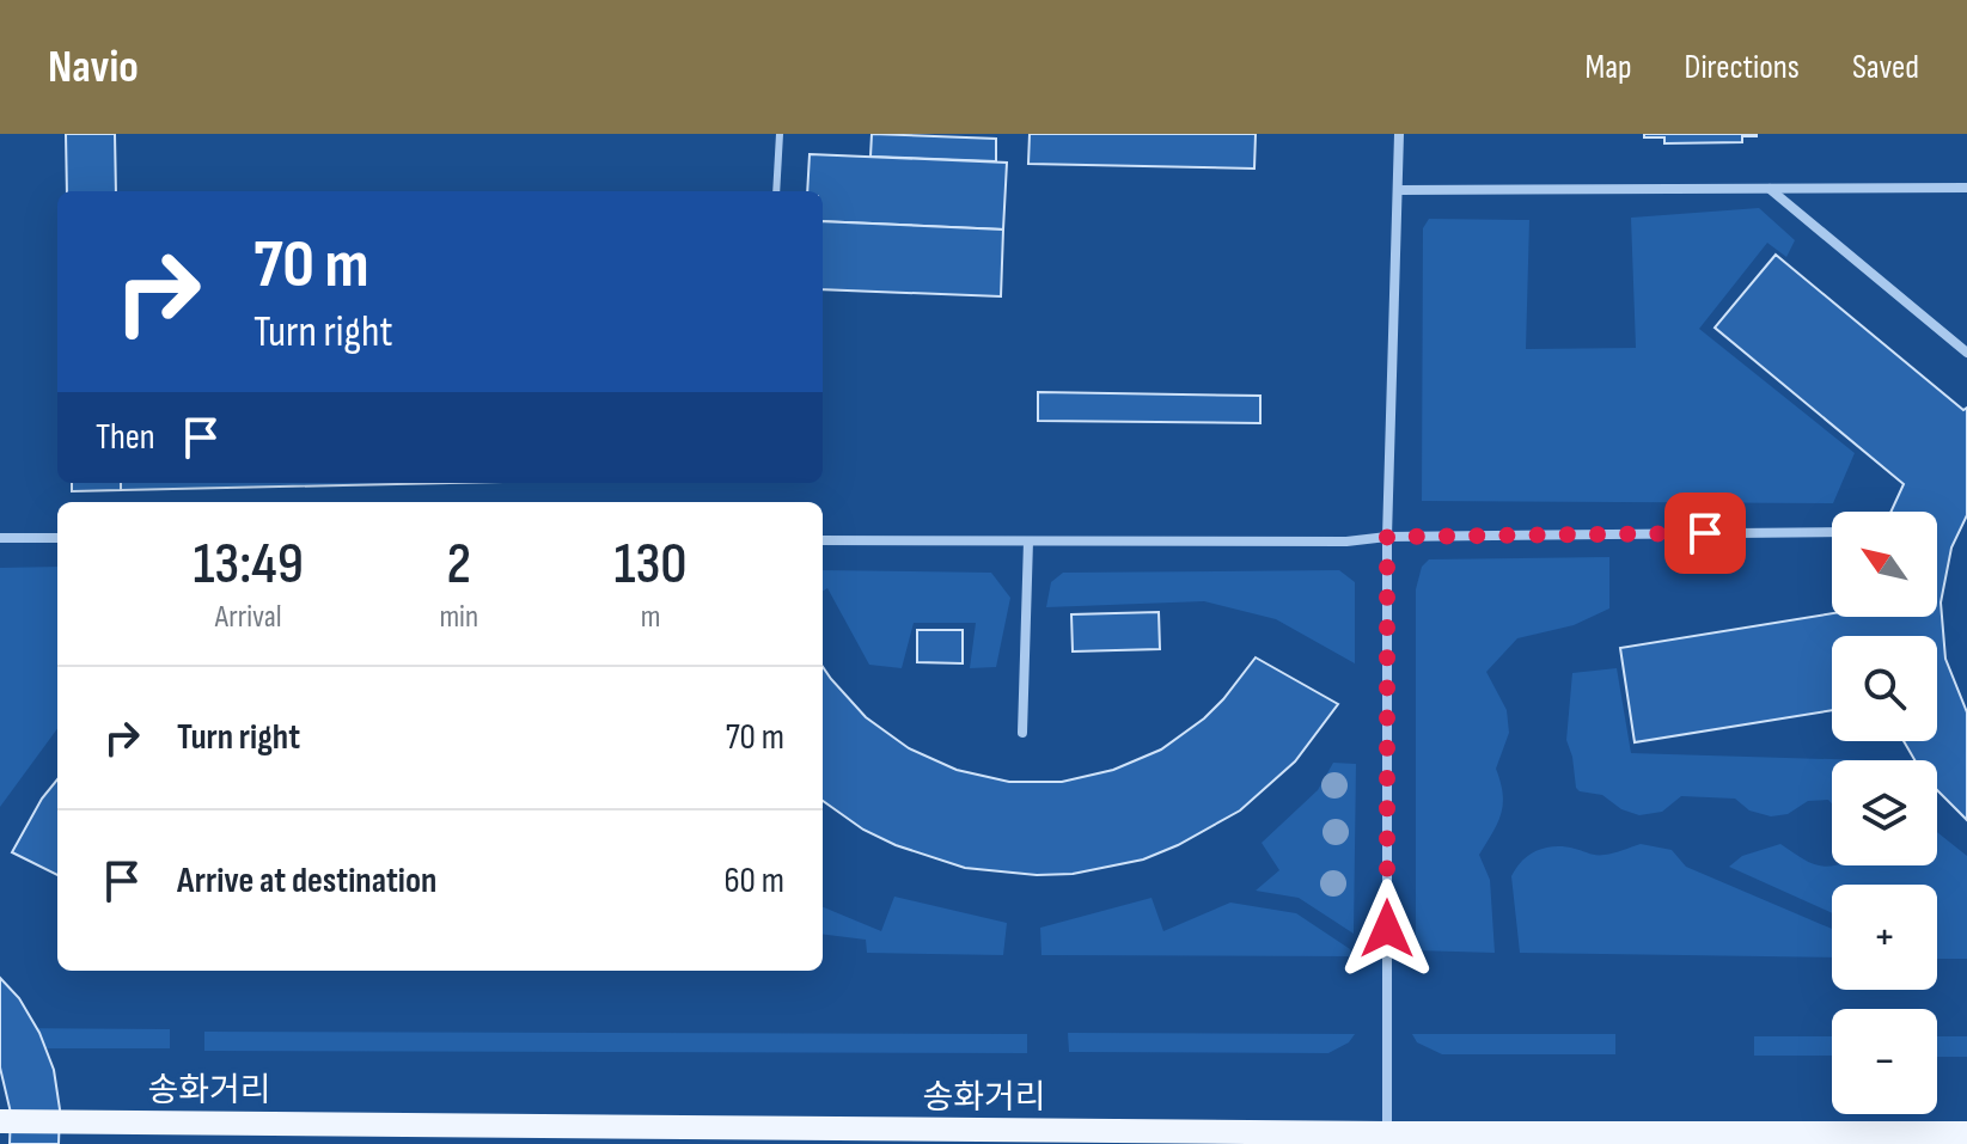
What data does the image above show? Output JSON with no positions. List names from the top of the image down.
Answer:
{
  "streets": {
    "main road": ["송화거리"]
  },
  "north": "top left",
  "page": {
    "header": "Navio",
    "nav": ["Map", "Directions", "Saved"],
    "turn": ["70 m", "Turn right"],
    "then": "Then",
    "eta": [
      "13:49",
      "Arrival",
      "2",
      "min",
      "130",
      "m"
    ],
    "map_buttons": ["+", "−"],
    "list": [
      {
        "name": "Turn right",
        "value": "70 m"
      },
      {
        "name": "Arrive at destination",
        "value": "60 m"
      }
    ]
  }
}
